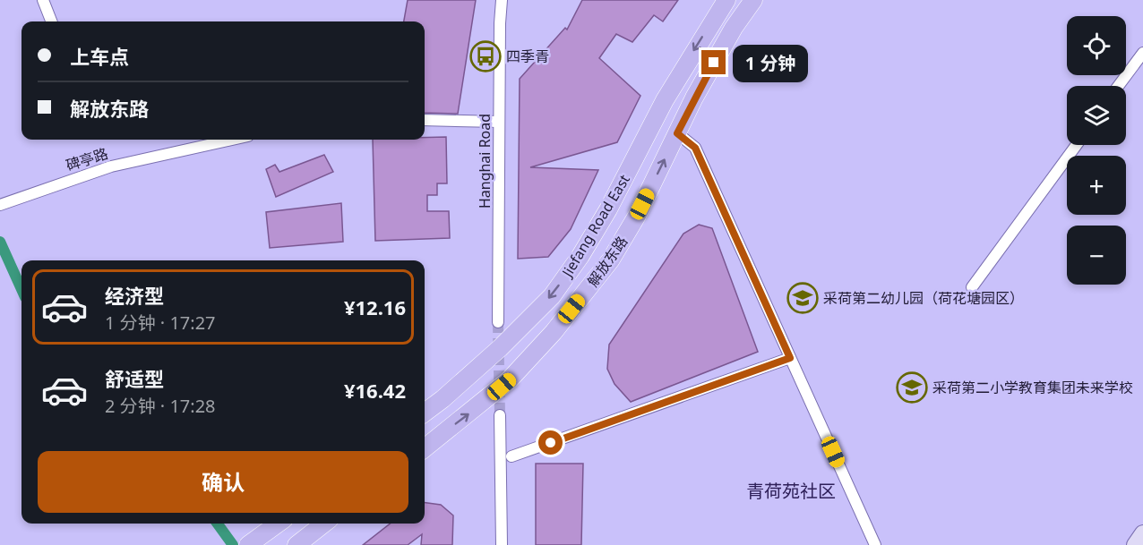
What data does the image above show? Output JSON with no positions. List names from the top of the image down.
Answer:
{
  "streets": {
    "main road": ["Jiefang Road East", "解放东路"],
    "street": ["碑亭路", "Hanghai Road"]
  },
  "one_way": ["Jiefang Road East", "解放东路"],
  "districts": ["青荷苑社区"],
  "places": {
    "bus stop": ["四季青"],
    "school or university": ["采荷第二幼儿园（荷花塘园区）", "采荷第二小学教育集团未来学校"]
  },
  "page": {
    "map_buttons": ["+", "−"],
    "banner": ["上车点", "解放东路"],
    "bubble": "1 分钟",
    "list": [
      {
        "name": "经济型",
        "note": "1 分钟 · 17:27",
        "value": "¥12.16"
      },
      {
        "name": "舒适型",
        "note": "2 分钟 · 17:28",
        "value": "¥16.42"
      }
    ],
    "buttons": "确认"
  }
}
